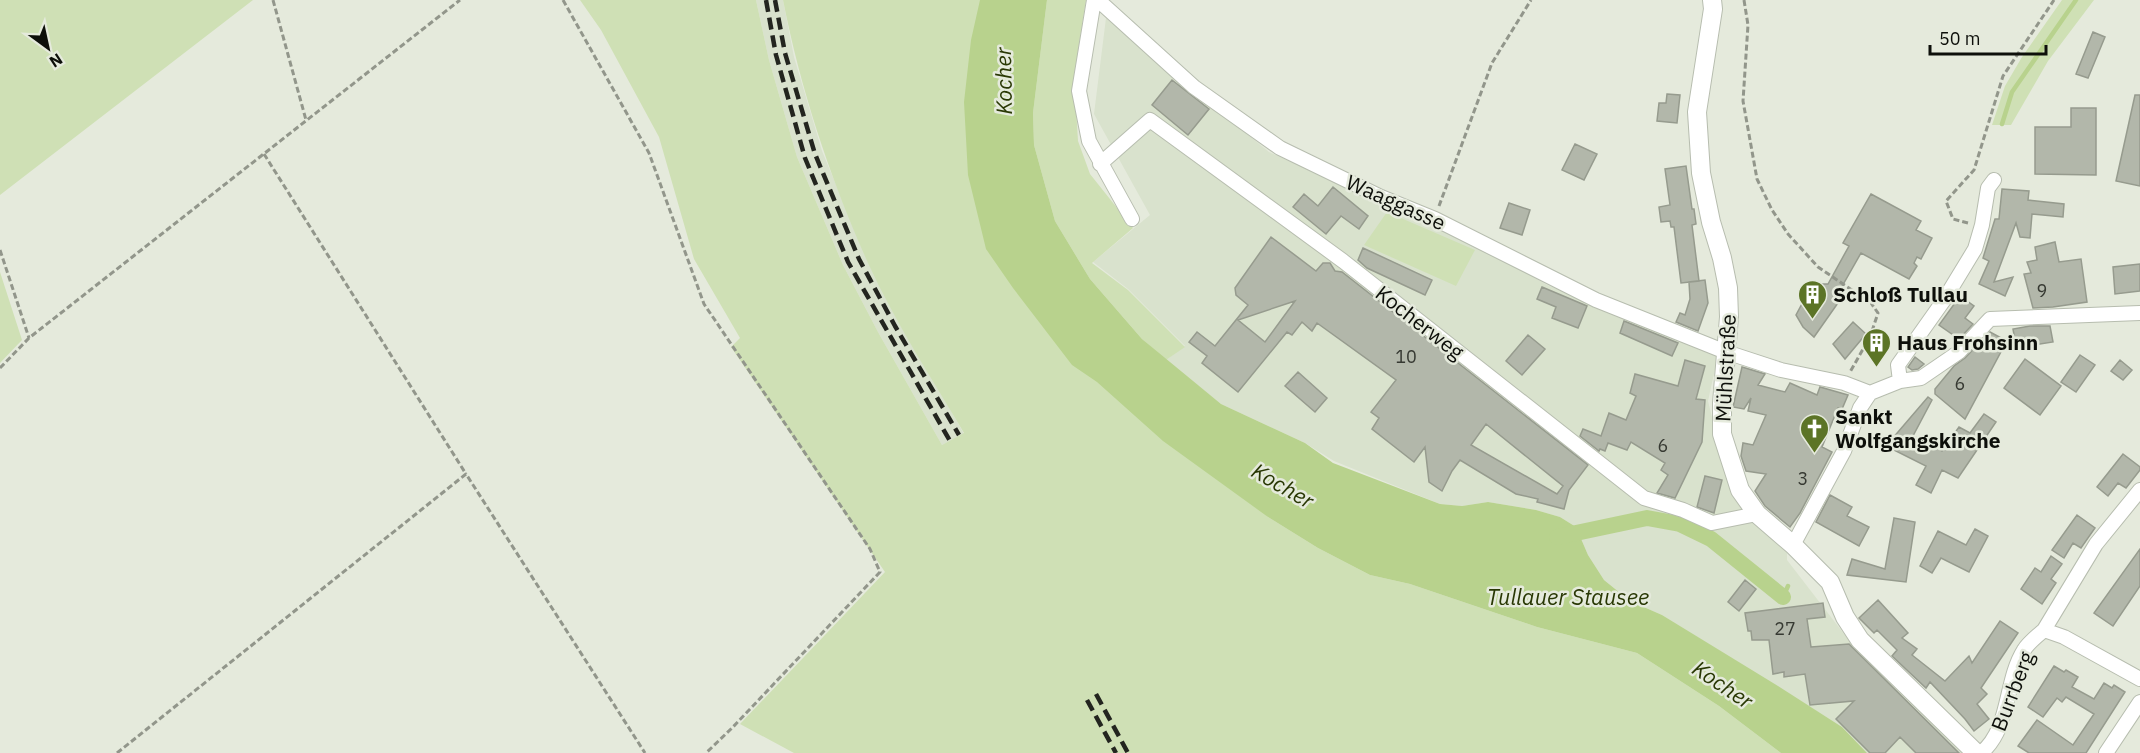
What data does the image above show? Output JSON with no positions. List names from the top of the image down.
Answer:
{
  "streets": {
    "street": [
      "Waaggasse",
      "Kocherweg",
      "Mühlstraße",
      "Burrberg"
    ]
  },
  "crossings": [
    ["Waaggasse", "Mühlstraße"],
    ["Kocherweg", "Mühlstraße"]
  ],
  "water": ["Kocher", "Tullauer Stausee"],
  "places": {
    "building": ["Schloß Tullau", "Haus Frohsinn"],
    "church": ["Sankt Wolfgangskirche"]
  },
  "house_numbers": [
    "9",
    "10",
    "6",
    "6",
    "3",
    "27"
  ],
  "scale_bar": "50 m",
  "north": "bottom right"
}
